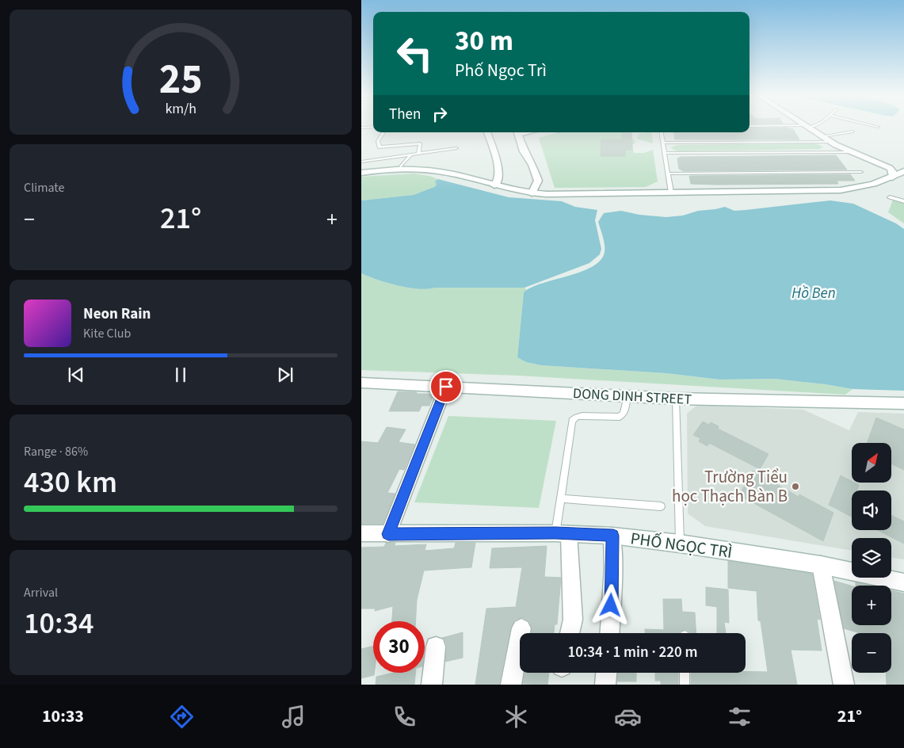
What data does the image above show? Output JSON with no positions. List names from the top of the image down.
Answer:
{
  "streets": {
    "street": ["DONG DINH STREET", "PHỐ NGỌC TRÌ"]
  },
  "water": ["Hồ Ben"],
  "places": ["Trường Tiểu học Thạch Bàn B"],
  "north": "top right",
  "page": {
    "turn": ["30 m", "Phố Ngọc Trì"],
    "then": "Then",
    "tile": [
      "Climate",
      ["Range · 86%", "430 km"],
      ["Arrival", "10:34"]
    ],
    "heat": ["−", "21°", "+"],
    "song": ["Neon Rain", "Kite Club"],
    "map_buttons": ["+", "−"],
    "limit": "30",
    "trip": "10:34 · 1 min · 220 m",
    "tabs": ["10:33", "21°"],
    "gauge": ["25", "km/h"]
  }
}
